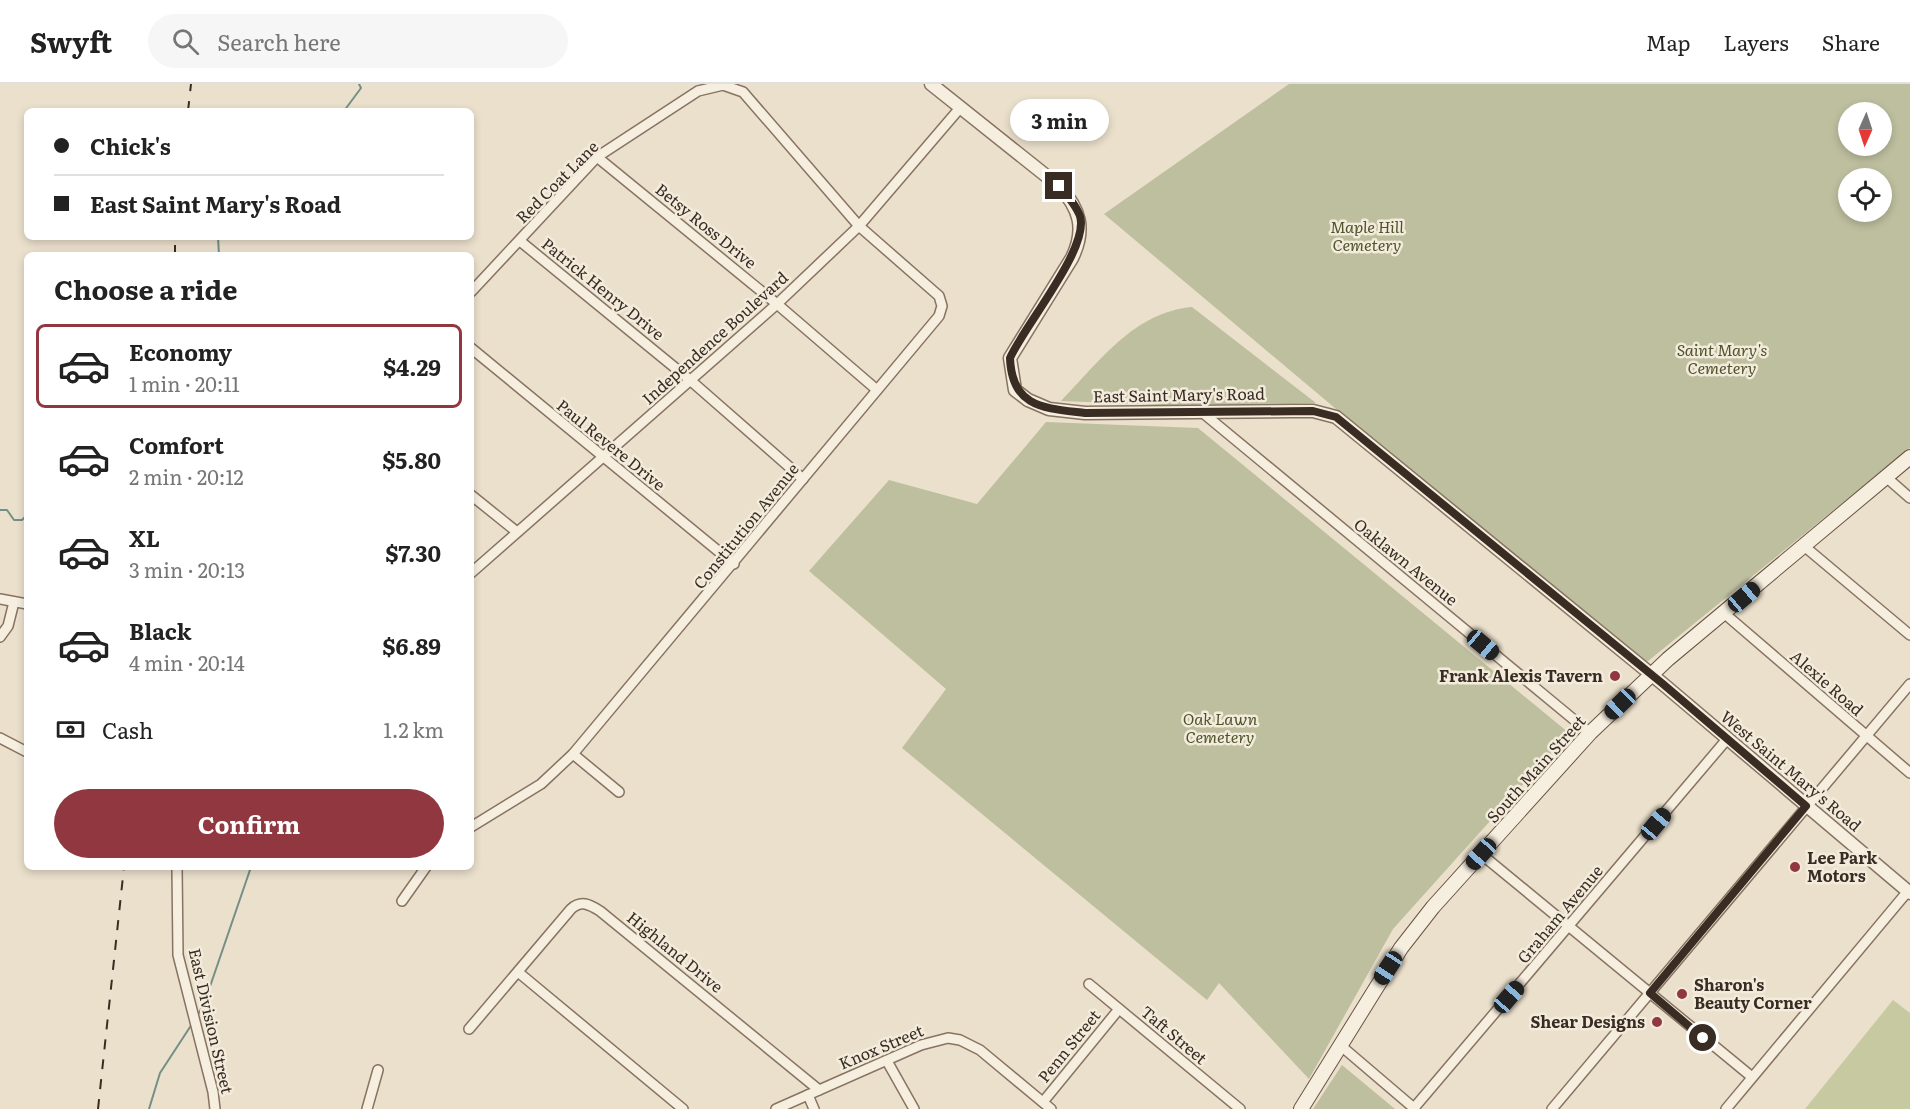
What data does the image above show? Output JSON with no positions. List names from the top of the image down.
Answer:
{
  "streets": {
    "main road": ["South Main Street"],
    "street": [
      "Red Coat Lane",
      "Betsy Ross Drive",
      "Patrick Henry Drive",
      "Independence Boulevard",
      "East Saint Mary's Road",
      "Paul Revere Drive",
      "Constitution Avenue",
      "Oaklawn Avenue",
      "Alexie Road",
      "West Saint Mary's Road",
      "Graham Avenue",
      "Highland Drive",
      "East Division Street",
      "Taft Street",
      "Penn Street",
      "Knox Street"
    ]
  },
  "crossings": [
    ["Red Coat Lane", "Betsy Ross Drive"],
    ["Red Coat Lane", "Patrick Henry Drive"],
    ["Red Coat Lane", "Independence Boulevard"],
    ["Red Coat Lane", "Constitution Avenue"],
    ["Betsy Ross Drive", "Independence Boulevard"],
    ["Betsy Ross Drive", "Constitution Avenue"],
    ["Patrick Henry Drive", "Independence Boulevard"],
    ["Patrick Henry Drive", "Constitution Avenue"],
    ["Independence Boulevard", "East Saint Mary's Road"],
    ["Independence Boulevard", "Paul Revere Drive"],
    ["Independence Boulevard", "Constitution Avenue"],
    ["East Saint Mary's Road", "Oaklawn Avenue"],
    ["East Saint Mary's Road", "South Main Street"],
    ["East Saint Mary's Road", "West Saint Mary's Road"],
    ["Paul Revere Drive", "Constitution Avenue"],
    ["Oaklawn Avenue", "South Main Street"],
    ["Alexie Road", "South Main Street"],
    ["South Main Street", "West Saint Mary's Road"],
    ["West Saint Mary's Road", "Graham Avenue"],
    ["Highland Drive", "Knox Street"],
    ["Taft Street", "Penn Street"],
    ["Penn Street", "Knox Street"]
  ],
  "parks": ["Maple Hill Cemetery", "Saint Mary's Cemetery", "Oak Lawn Cemetery"],
  "places": [
    "Frank Alexis Tavern",
    "Lee Park Motors",
    "Sharon's Beauty Corner",
    "Shear Designs"
  ],
  "north": "bottom",
  "page": {
    "header": "Swyft",
    "search": "Search here",
    "nav": ["Map", "Layers", "Share"],
    "bubble": "3 min",
    "banner": ["Chick's", "East Saint Mary's Road"],
    "heading": "Choose a ride",
    "list": [
      {
        "name": "Economy",
        "note": "1 min · 20:11",
        "value": "$4.29"
      },
      {
        "name": "Comfort",
        "note": "2 min · 20:12",
        "value": "$5.80"
      },
      {
        "name": "XL",
        "note": "3 min · 20:13",
        "value": "$7.30"
      },
      {
        "name": "Black",
        "note": "4 min · 20:14",
        "value": "$6.89"
      }
    ],
    "pay": ["Cash", "1.2 km"],
    "buttons": "Confirm"
  }
}
